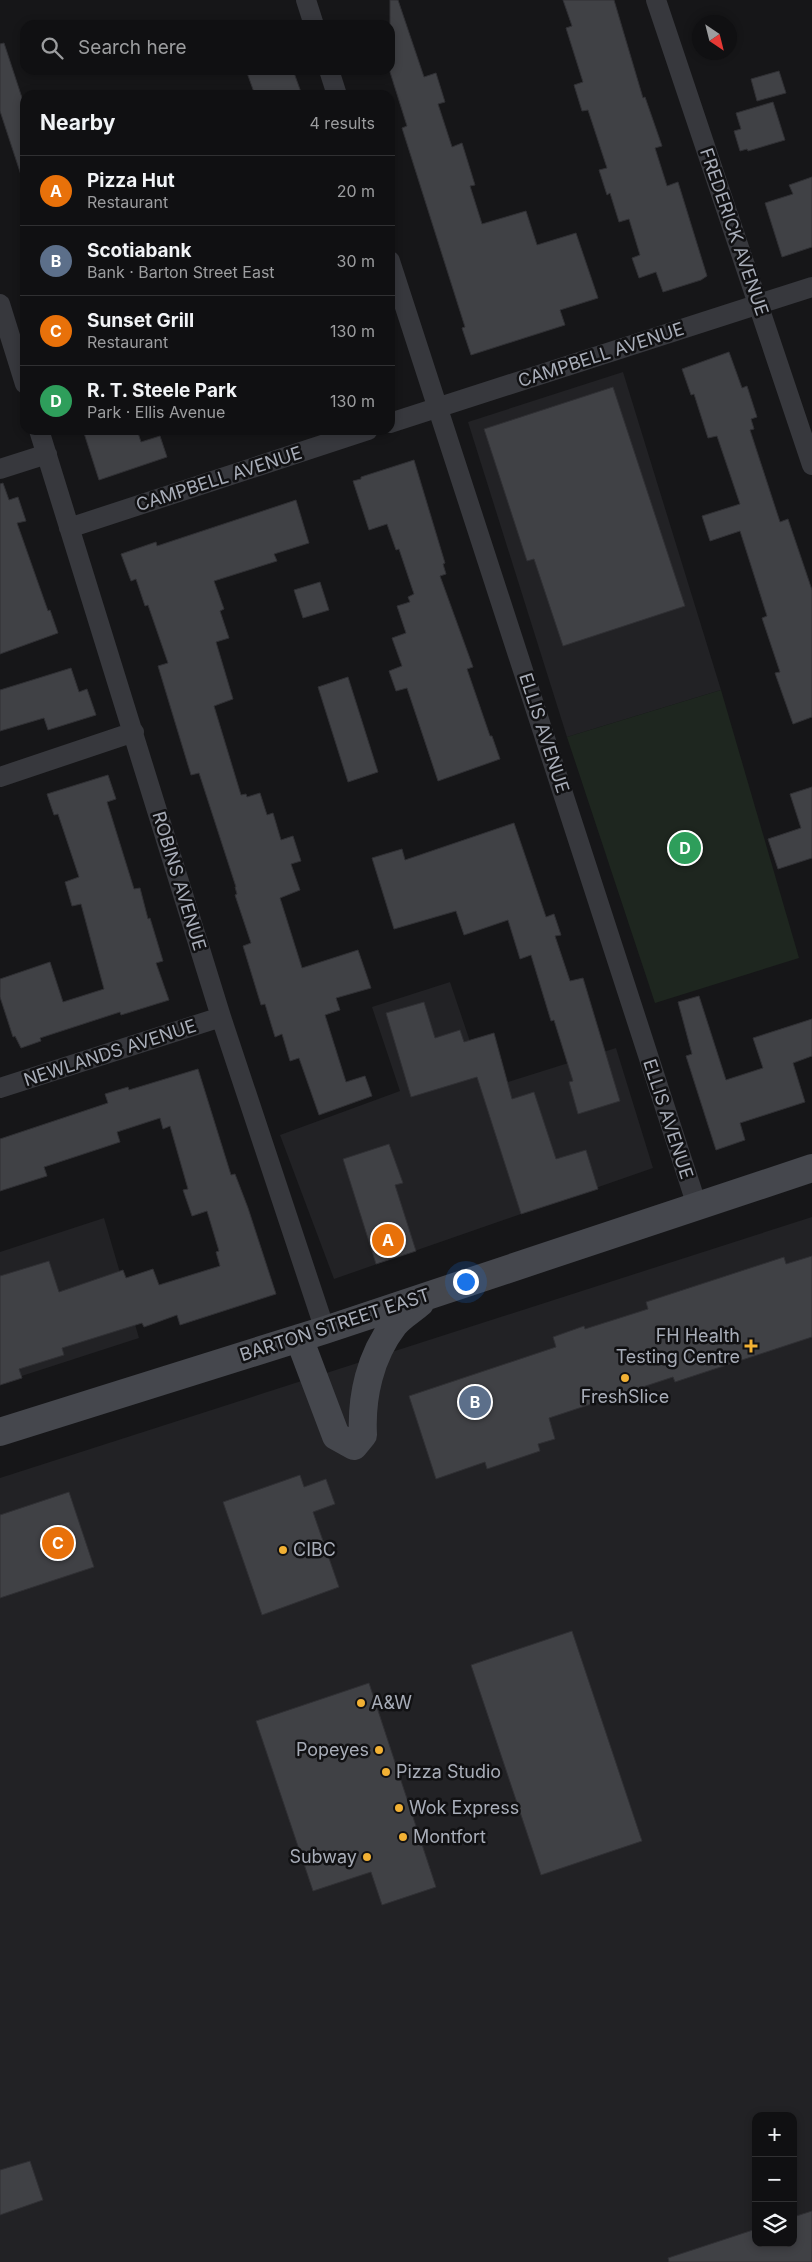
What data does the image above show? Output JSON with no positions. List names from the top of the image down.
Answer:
{
  "streets": {
    "main road": ["BARTON STREET EAST"],
    "street": [
      "FREDERICK AVENUE",
      "CAMPBELL AVENUE",
      "ELLIS AVENUE",
      "ROBINS AVENUE",
      "NEWLANDS AVENUE"
    ]
  },
  "crossings": [
    ["FREDERICK AVENUE", "CAMPBELL AVENUE"],
    ["CAMPBELL AVENUE", "ELLIS AVENUE"],
    ["CAMPBELL AVENUE", "ROBINS AVENUE"],
    ["ELLIS AVENUE", "BARTON STREET EAST"],
    ["ROBINS AVENUE", "NEWLANDS AVENUE"],
    ["ROBINS AVENUE", "BARTON STREET EAST"]
  ],
  "places": {
    "health": ["FH Health Testing Centre"],
    "other": [
      "FreshSlice",
      "CIBC",
      "A&W",
      "Popeyes",
      "Pizza Studio",
      "Wok Express",
      "Montfort",
      "Subway"
    ]
  },
  "north": "bottom right",
  "page": {
    "search": "Search here",
    "heading": ["Nearby", "4 results"],
    "list": [
      {
        "mark": "A",
        "name": "Pizza Hut",
        "note": "Restaurant",
        "value": "20 m"
      },
      {
        "mark": "B",
        "name": "Scotiabank",
        "note": "Bank · Barton Street East",
        "value": "30 m"
      },
      {
        "mark": "C",
        "name": "Sunset Grill",
        "note": "Restaurant",
        "value": "130 m"
      },
      {
        "mark": "D",
        "name": "R. T. Steele Park",
        "note": "Park · Ellis Avenue",
        "value": "130 m"
      }
    ],
    "pins": [
      "D",
      "A",
      "B",
      "C"
    ],
    "map_buttons": ["+", "−"]
  }
}
